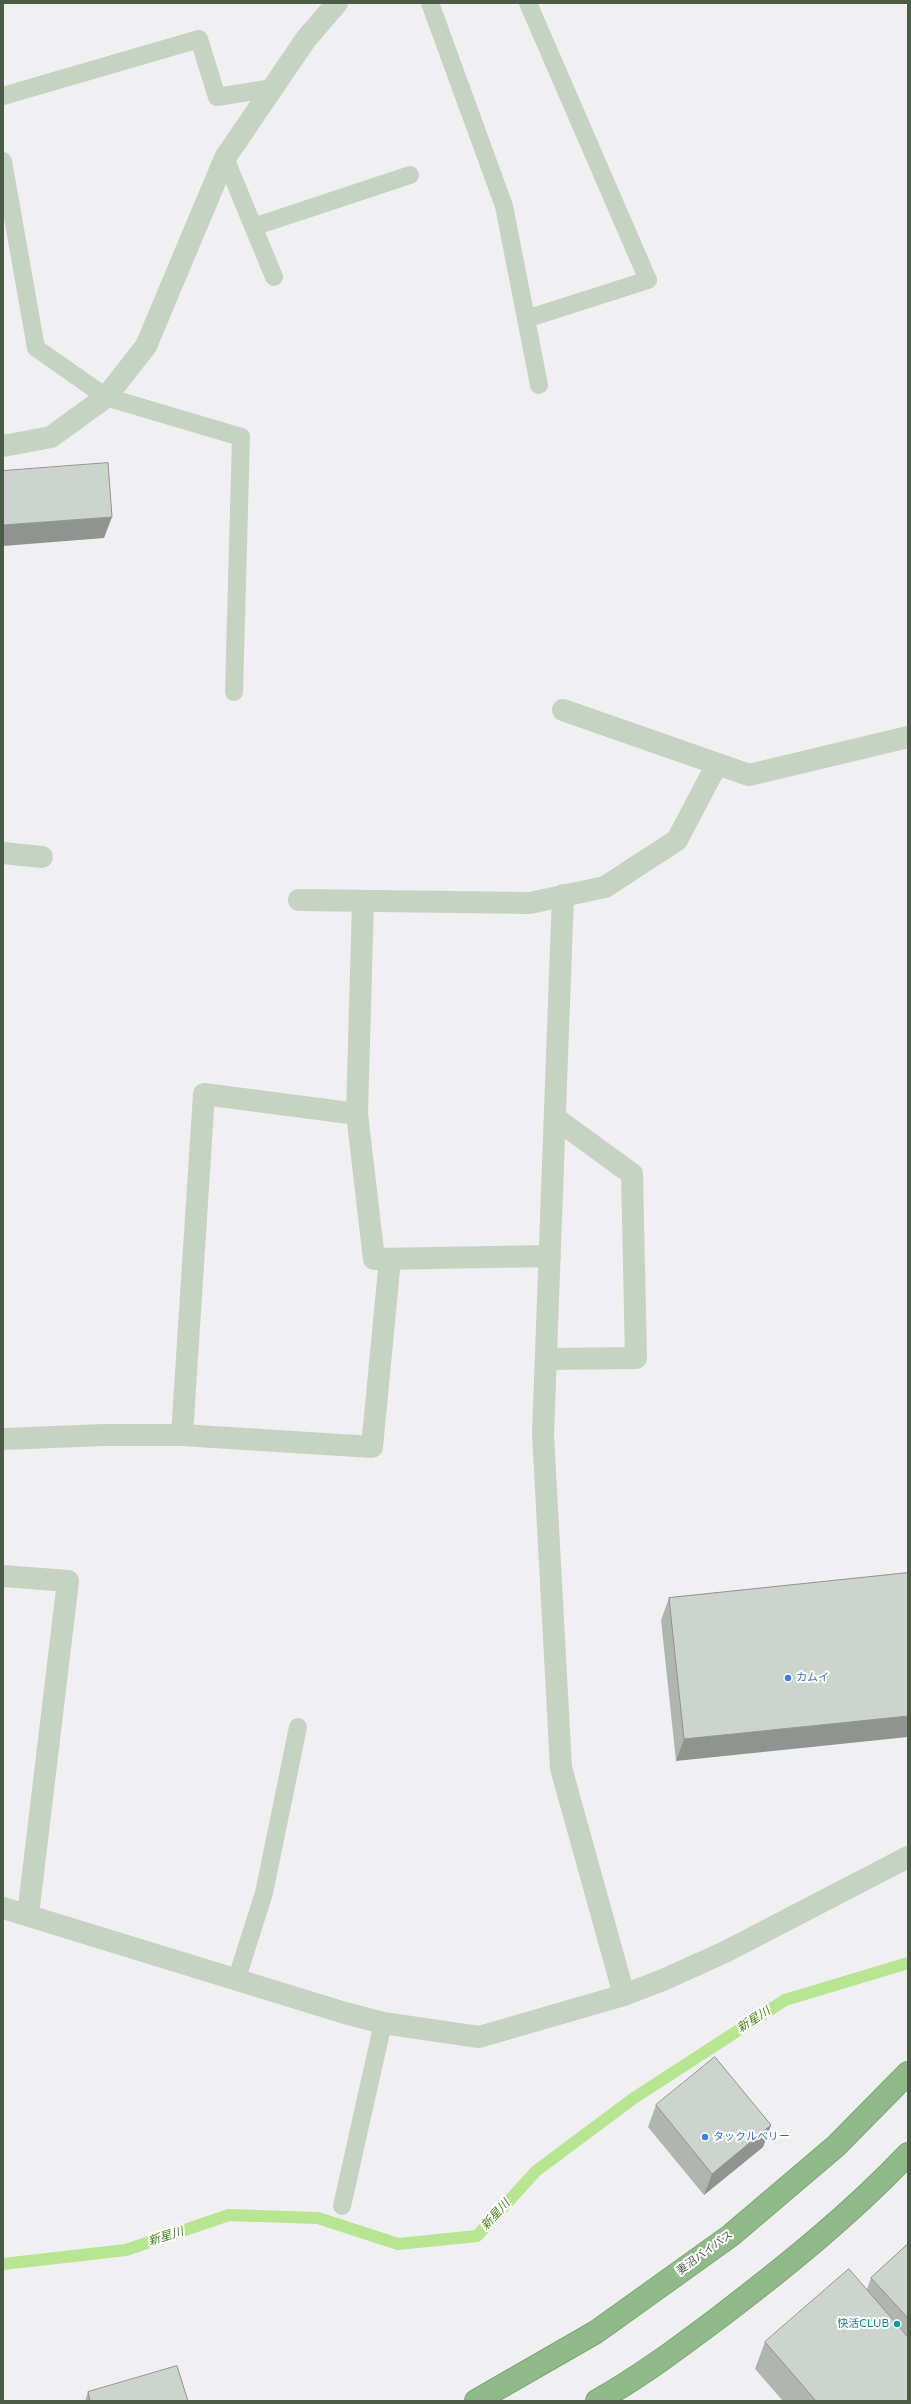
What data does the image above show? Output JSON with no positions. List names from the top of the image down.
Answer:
{
  "streets": {
    "highway": ["妻沼バイパス"]
  },
  "water": ["新星川"],
  "places": ["カムイ", "タックルベリー", "快活CLUB"]
}
